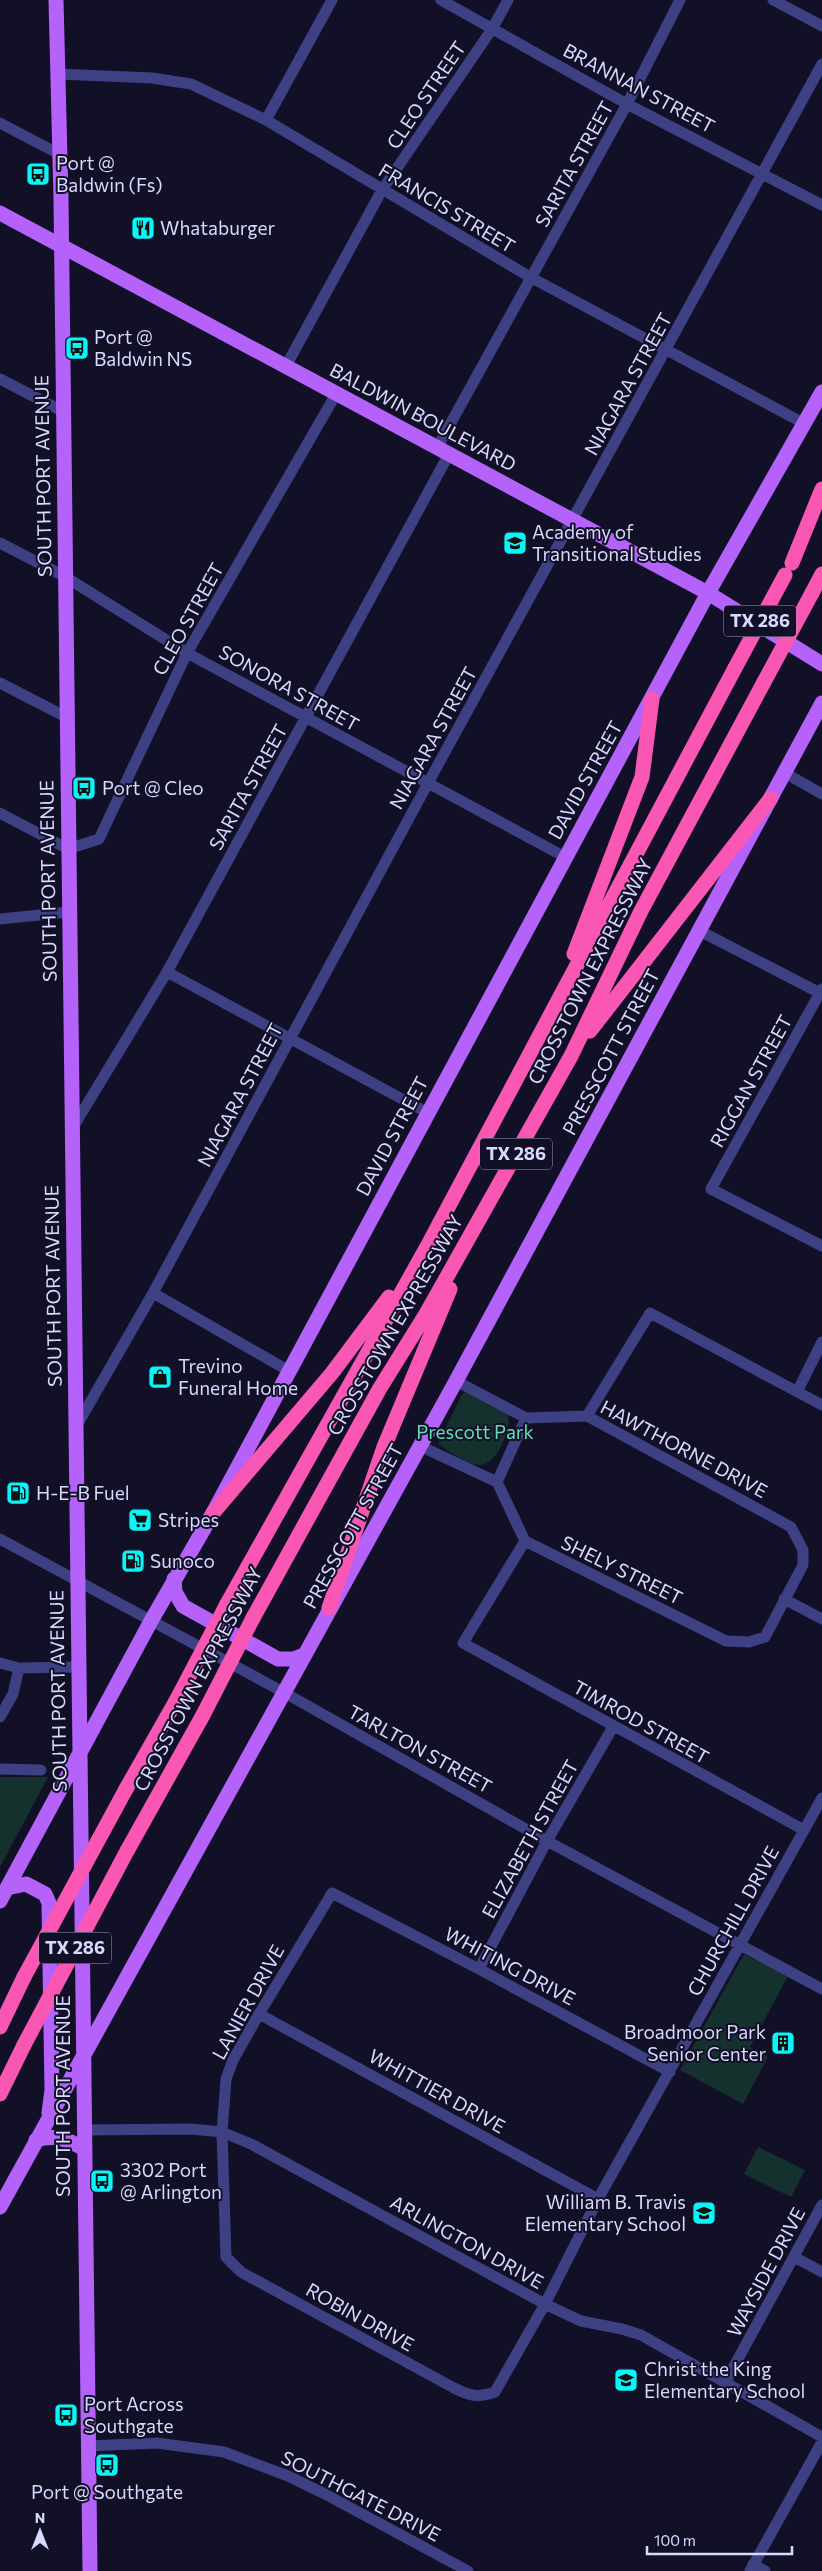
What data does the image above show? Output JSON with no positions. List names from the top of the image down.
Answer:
{
  "streets": {
    "highway": ["TX 286", "CROSSTOWN EXPRESSWAY"],
    "main road": [
      "BALDWIN BOULEVARD",
      "SOUTH PORT AVENUE",
      "DAVID STREET",
      "PRESSCOTT STREET"
    ],
    "street": [
      "BRANNAN STREET",
      "CLEO STREET",
      "SARITA STREET",
      "FRANCIS STREET",
      "NIAGARA STREET",
      "SONORA STREET",
      "RIGGAN STREET",
      "HAWTHORNE DRIVE",
      "SHELY STREET",
      "TIMROD STREET",
      "TARLTON STREET",
      "ELIZABETH STREET",
      "CHURCHILL DRIVE",
      "WHITING DRIVE",
      "LANIER DRIVE",
      "WHITTIER DRIVE",
      "ARLINGTON DRIVE",
      "WAYSIDE DRIVE",
      "ROBIN DRIVE",
      "SOUTHGATE DRIVE"
    ]
  },
  "crossings": [
    ["BRANNAN STREET", "CLEO STREET"],
    ["BRANNAN STREET", "SARITA STREET"],
    ["BRANNAN STREET", "NIAGARA STREET"],
    ["CLEO STREET", "FRANCIS STREET"],
    ["CLEO STREET", "BALDWIN BOULEVARD"],
    ["CLEO STREET", "SOUTH PORT AVENUE"],
    ["CLEO STREET", "SONORA STREET"],
    ["SARITA STREET", "FRANCIS STREET"],
    ["SARITA STREET", "BALDWIN BOULEVARD"],
    ["SARITA STREET", "SOUTH PORT AVENUE"],
    ["SARITA STREET", "SONORA STREET"],
    ["FRANCIS STREET", "NIAGARA STREET"],
    ["FRANCIS STREET", "SOUTH PORT AVENUE"],
    ["FRANCIS STREET", "DAVID STREET"],
    ["NIAGARA STREET", "BALDWIN BOULEVARD"],
    ["NIAGARA STREET", "SOUTH PORT AVENUE"],
    ["NIAGARA STREET", "SONORA STREET"],
    ["BALDWIN BOULEVARD", "SOUTH PORT AVENUE"],
    ["BALDWIN BOULEVARD", "DAVID STREET"],
    ["SOUTH PORT AVENUE", "SONORA STREET"],
    ["SOUTH PORT AVENUE", "DAVID STREET"],
    ["SOUTH PORT AVENUE", "PRESSCOTT STREET"],
    ["SOUTH PORT AVENUE", "TARLTON STREET"],
    ["SOUTH PORT AVENUE", "ARLINGTON DRIVE"],
    ["SOUTH PORT AVENUE", "SOUTHGATE DRIVE"],
    ["SONORA STREET", "DAVID STREET"],
    ["DAVID STREET", "TARLTON STREET"],
    ["PRESSCOTT STREET", "HAWTHORNE DRIVE"],
    ["PRESSCOTT STREET", "TARLTON STREET"],
    ["HAWTHORNE DRIVE", "SHELY STREET"],
    ["SHELY STREET", "TIMROD STREET"],
    ["TIMROD STREET", "ELIZABETH STREET"],
    ["TIMROD STREET", "CHURCHILL DRIVE"],
    ["TARLTON STREET", "ELIZABETH STREET"],
    ["TARLTON STREET", "CHURCHILL DRIVE"],
    ["ELIZABETH STREET", "WHITING DRIVE"],
    ["CHURCHILL DRIVE", "WHITING DRIVE"],
    ["CHURCHILL DRIVE", "WHITTIER DRIVE"],
    ["CHURCHILL DRIVE", "ARLINGTON DRIVE"],
    ["CHURCHILL DRIVE", "ROBIN DRIVE"],
    ["WHITING DRIVE", "LANIER DRIVE"],
    ["LANIER DRIVE", "WHITTIER DRIVE"],
    ["LANIER DRIVE", "ARLINGTON DRIVE"],
    ["LANIER DRIVE", "ROBIN DRIVE"],
    ["ARLINGTON DRIVE", "WAYSIDE DRIVE"]
  ],
  "parks": ["Prescott Park"],
  "places": {
    "bus stop": [
      "Port @ Baldwin (Fs)",
      "Port @ Baldwin NS",
      "Port @ Cleo",
      "3302 Port @ Arlington",
      "Port Across Southgate",
      "Port @ Southgate"
    ],
    "restaurant": ["Whataburger"],
    "school or university": ["Academy of Transitional Studies", "William B. Travis Elementary School", "Christ the King Elementary School"],
    "shop": ["Trevino Funeral Home"],
    "fuel station": ["H-E-B Fuel", "Sunoco"],
    "supermarket": ["Stripes"],
    "building": ["Broadmoor Park Senior Center"]
  },
  "scale_bar": "100 m",
  "north": "top"
}
